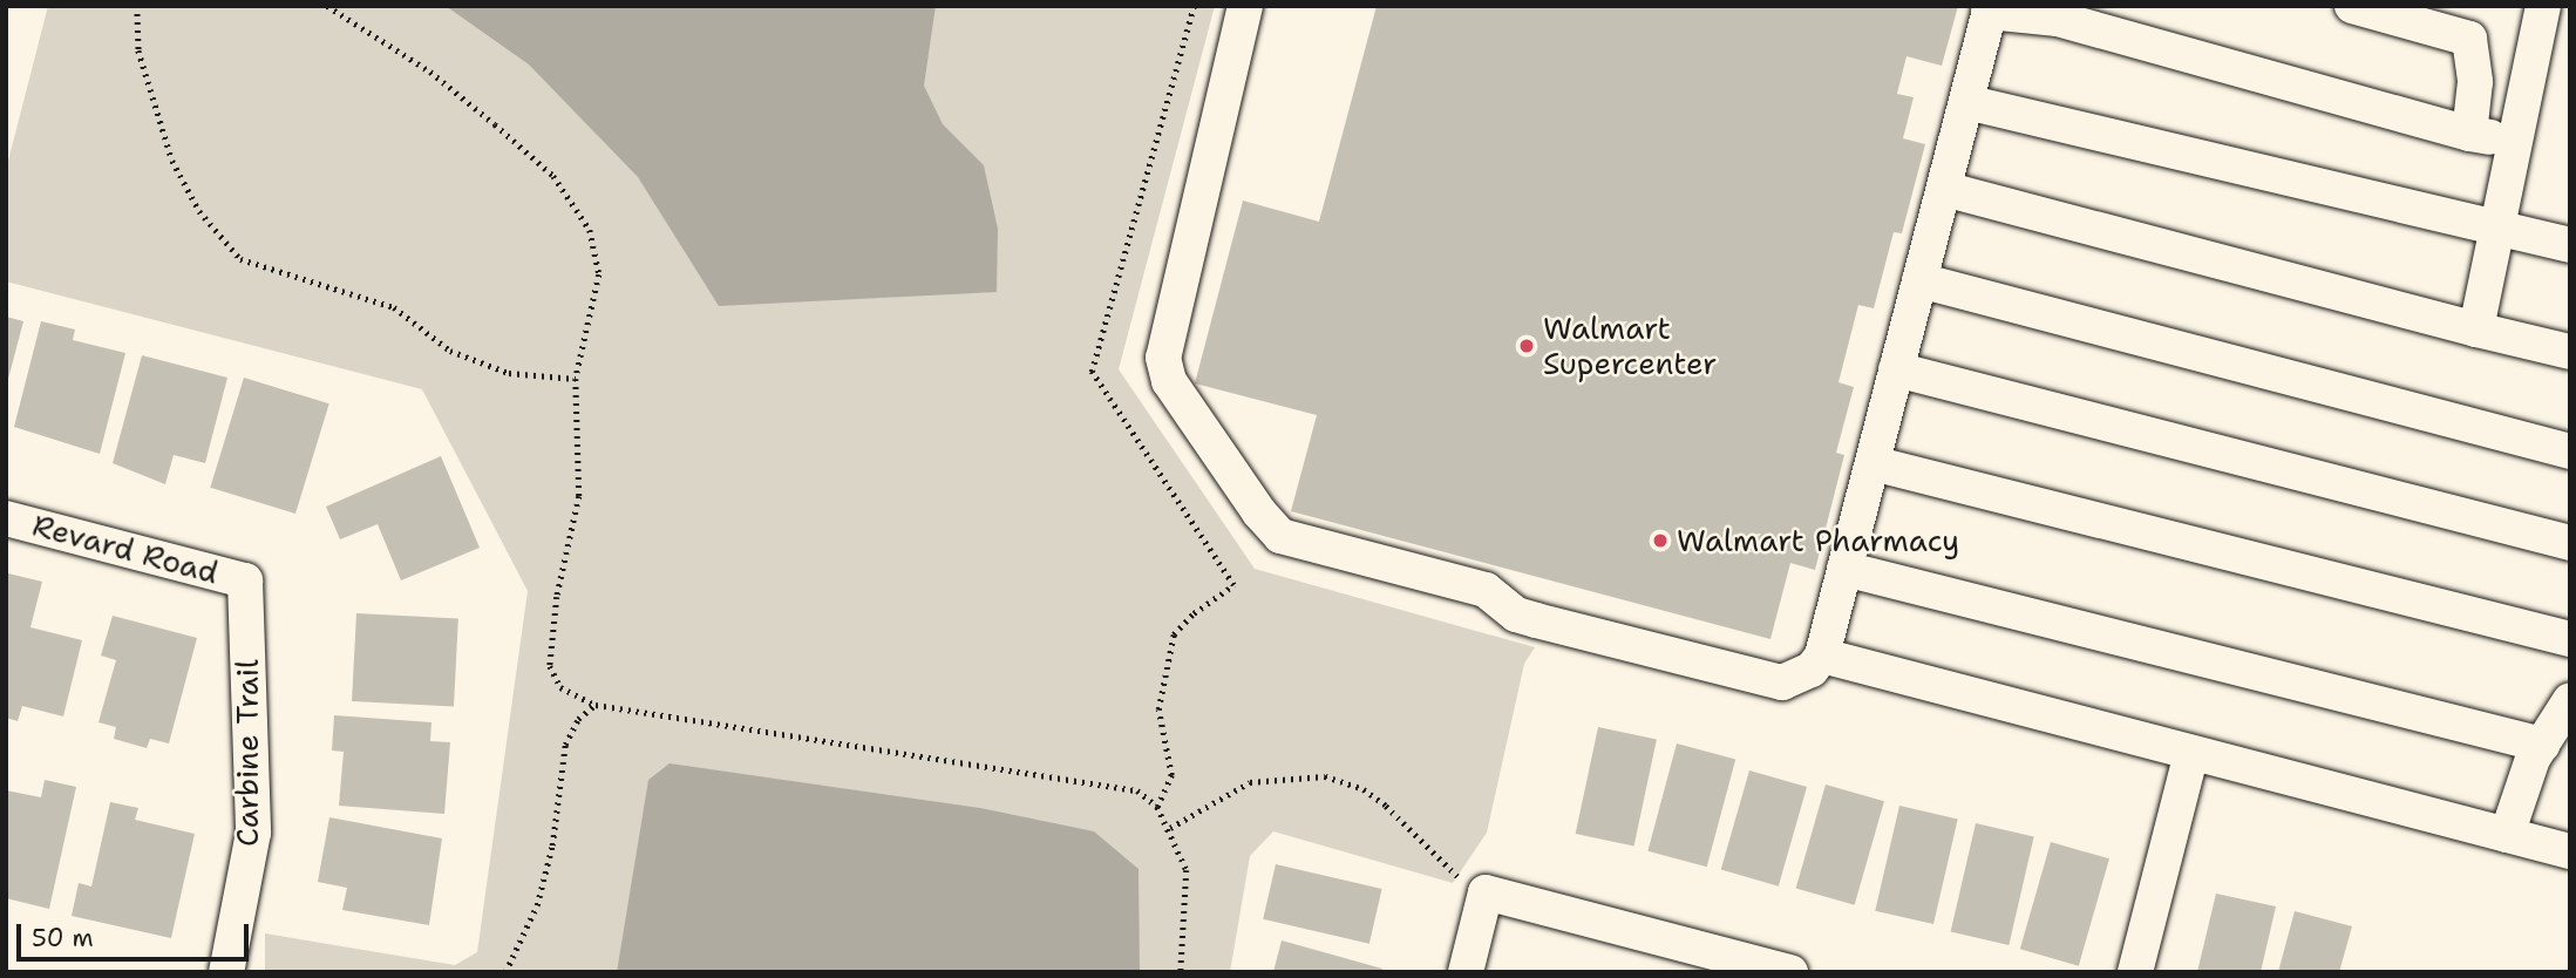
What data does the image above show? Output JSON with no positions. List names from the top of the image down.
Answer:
{
  "streets": {
    "street": ["Revard Road", "Carbine Trail"]
  },
  "crossings": [
    ["Revard Road", "Carbine Trail"]
  ],
  "places": ["Walmart Supercenter", "Walmart Pharmacy"],
  "scale_bar": "50 m"
}
